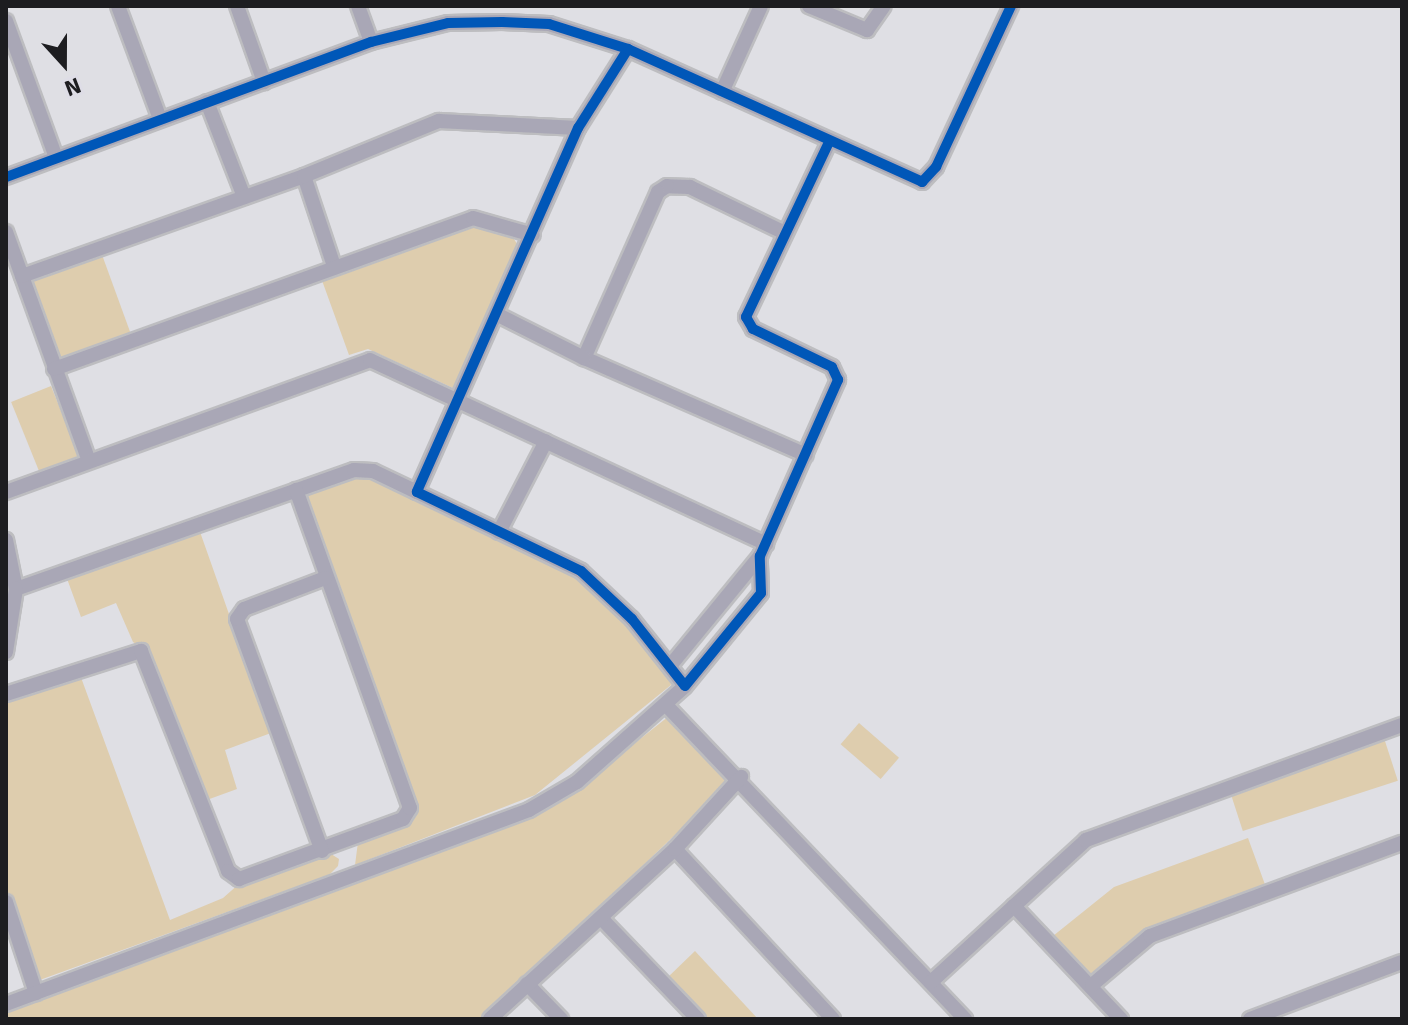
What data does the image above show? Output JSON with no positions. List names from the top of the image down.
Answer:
{
  "north": "bottom"
}
